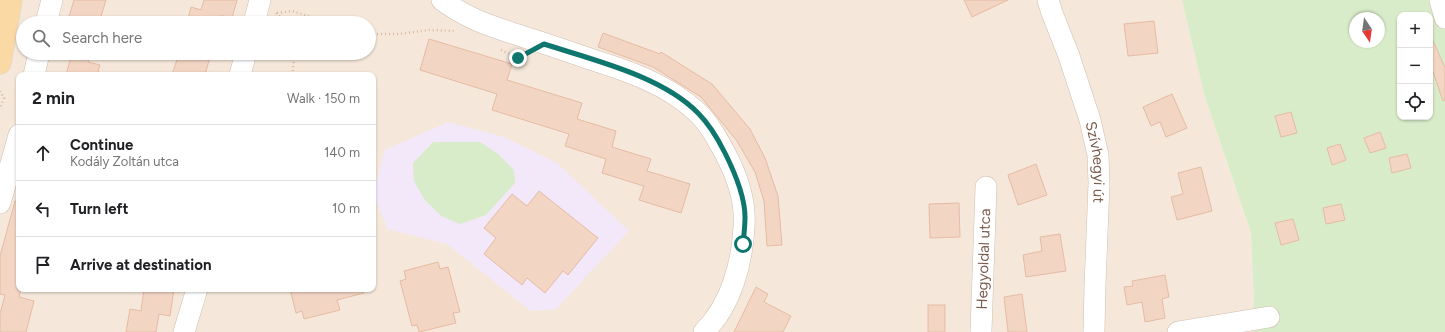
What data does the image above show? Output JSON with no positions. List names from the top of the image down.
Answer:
{
  "streets": {
    "street": ["Szívhegyi út", "Hegyoldal utca"]
  },
  "north": "bottom",
  "page": {
    "map_buttons": ["+", "−"],
    "search": "Search here",
    "heading": ["2 min", "Walk · 150 m"],
    "list": [
      ["Continue", "Kodály Zoltán utca", "140 m"],
      ["Turn left", "10 m"],
      "Arrive at destination"
    ]
  }
}
